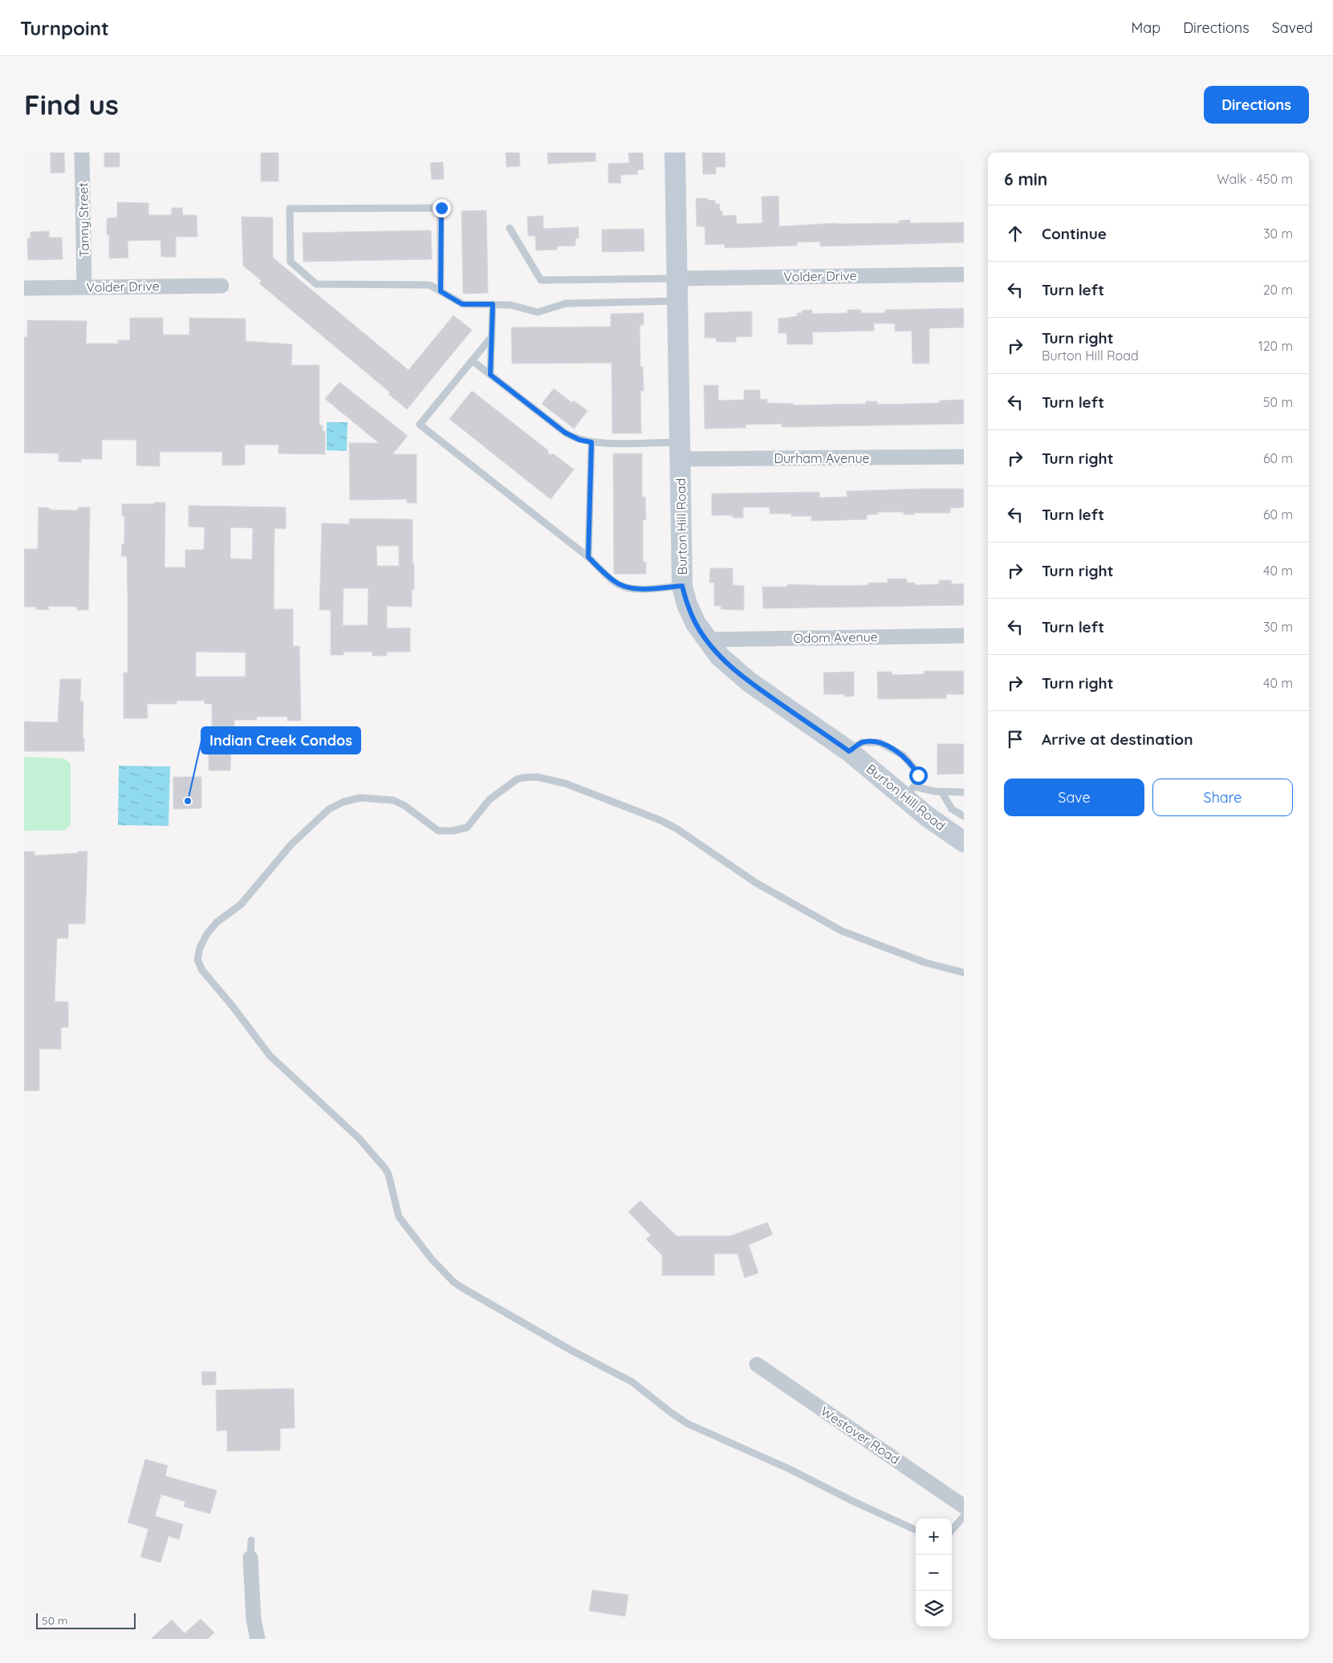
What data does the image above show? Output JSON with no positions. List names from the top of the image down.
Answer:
{
  "streets": {
    "street": [
      "Tanny Street",
      "Volder Drive",
      "Durham Avenue",
      "Burton Hill Road",
      "Odom Avenue",
      "Westover Road"
    ]
  },
  "crossings": [
    ["Tanny Street", "Volder Drive"],
    ["Volder Drive", "Burton Hill Road"],
    ["Durham Avenue", "Burton Hill Road"],
    ["Burton Hill Road", "Odom Avenue"]
  ],
  "places": ["Indian Creek Condos"],
  "scale_bar": "50 m",
  "page": {
    "header": "Turnpoint",
    "nav": ["Map", "Directions", "Saved"],
    "buttons": [
      "Directions",
      ["Save", "Share"]
    ],
    "title": "Find us",
    "heading": ["6 min", "Walk · 450 m"],
    "list": [
      ["Continue", "30 m"],
      ["Turn left", "20 m"],
      ["Turn right", "Burton Hill Road", "120 m"],
      ["Turn left", "50 m"],
      ["Turn right", "60 m"],
      ["Turn left", "60 m"],
      ["Turn right", "40 m"],
      ["Turn left", "30 m"],
      ["Turn right", "40 m"],
      "Arrive at destination"
    ],
    "map_buttons": ["+", "−"],
    "scale": "50 m"
  }
}
